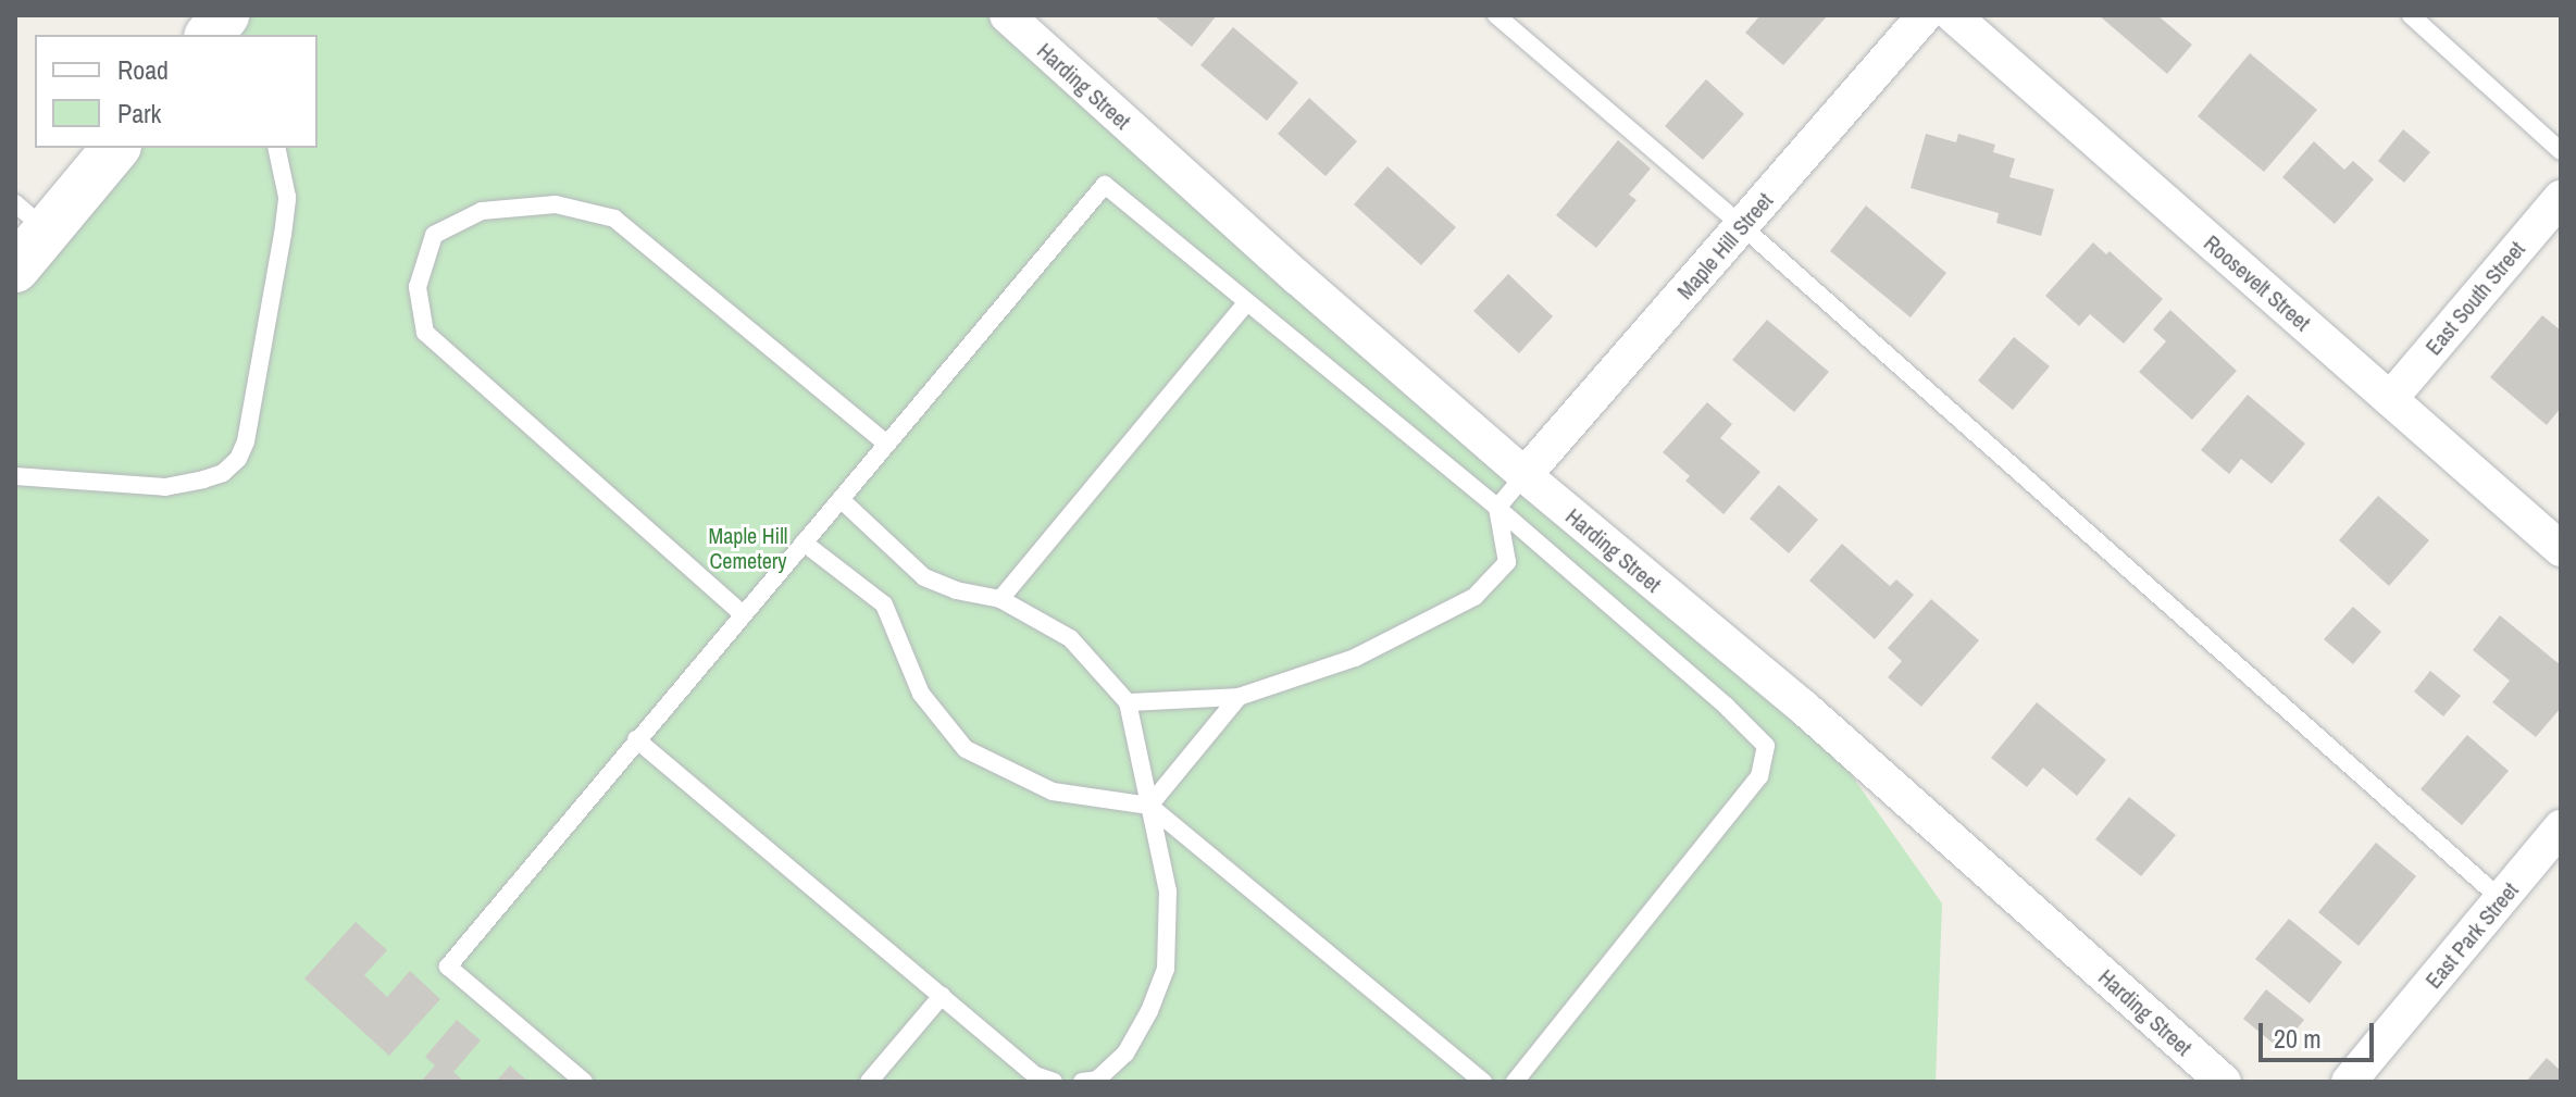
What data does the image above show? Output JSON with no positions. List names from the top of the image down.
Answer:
{
  "streets": {
    "street": [
      "Harding Street",
      "Maple Hill Street",
      "Roosevelt Street",
      "East South Street",
      "East Park Street"
    ]
  },
  "crossings": [
    ["Harding Street", "Maple Hill Street"],
    ["Roosevelt Street", "East South Street"]
  ],
  "parks": ["Maple Hill Cemetery"],
  "legend": ["Road", "Park"],
  "scale_bar": "20 m"
}
